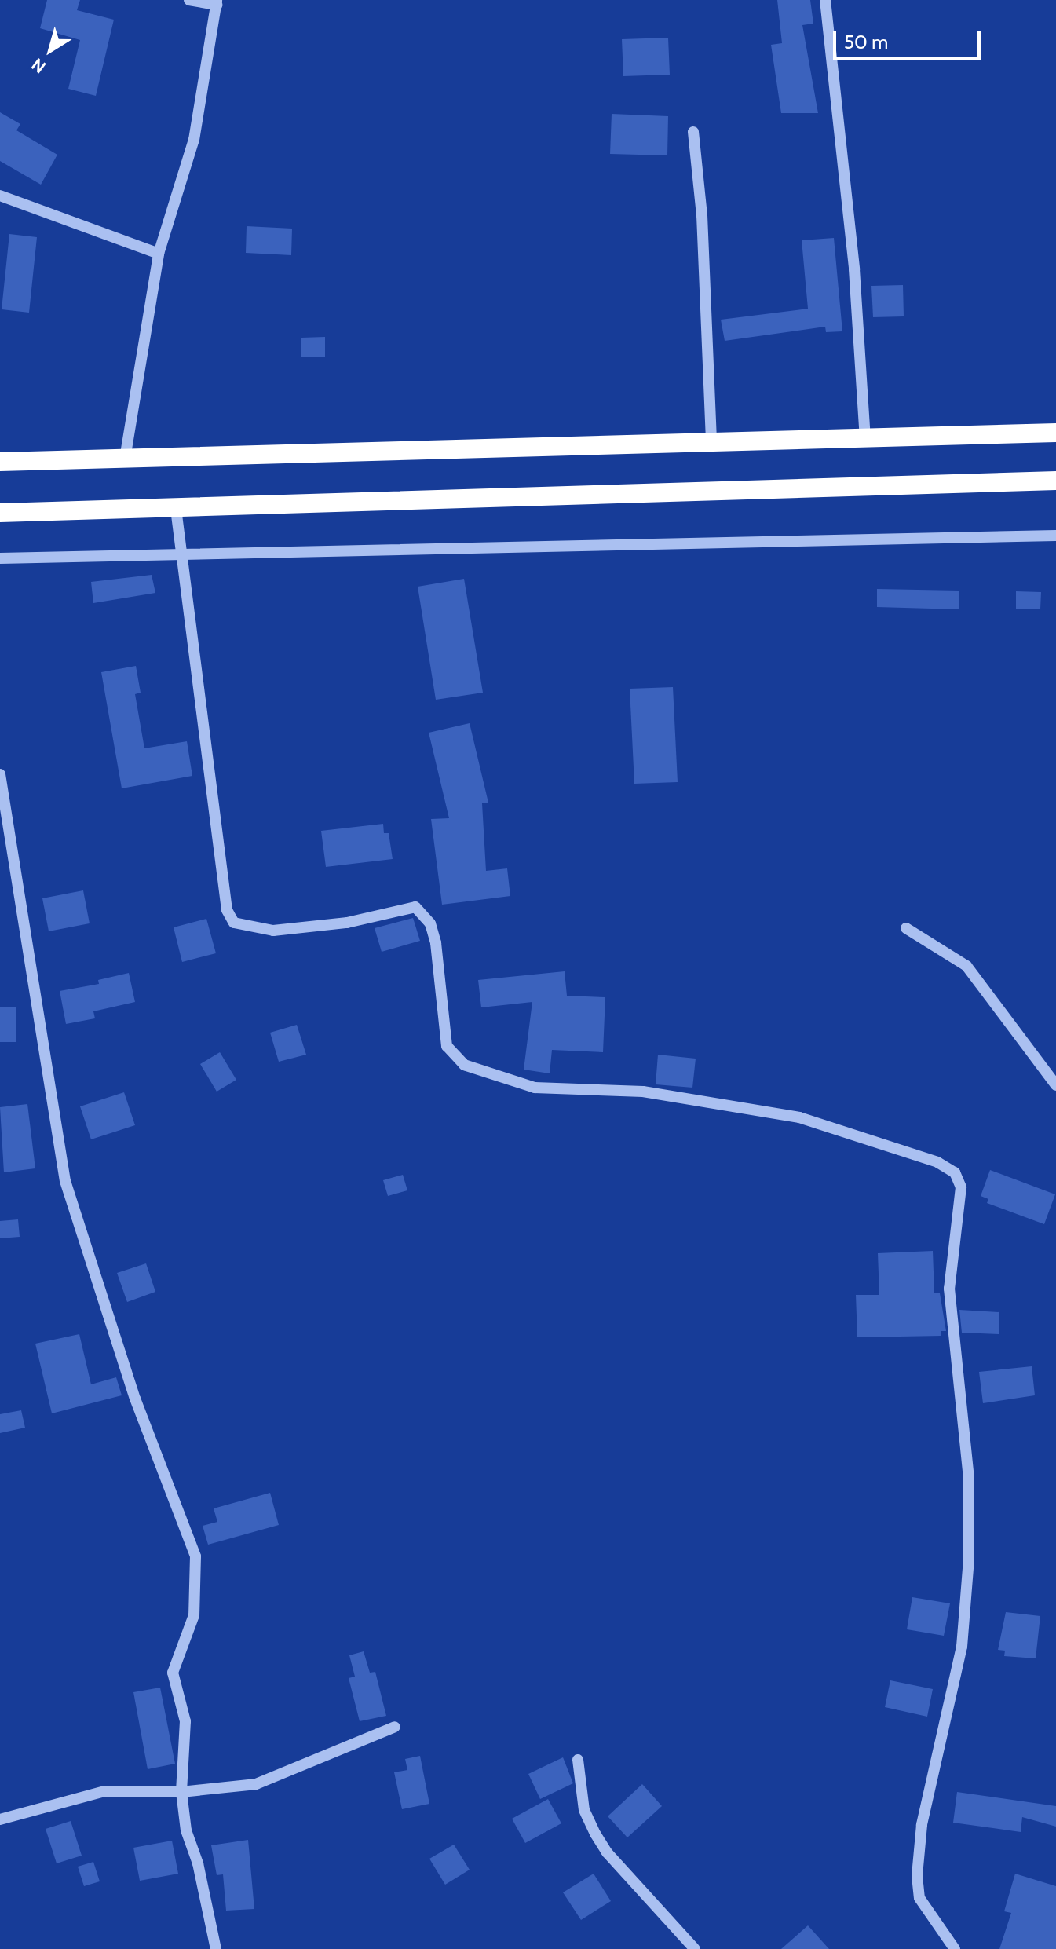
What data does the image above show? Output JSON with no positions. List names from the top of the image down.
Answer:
{
  "scale_bar": "50 m",
  "north": "bottom left"
}
